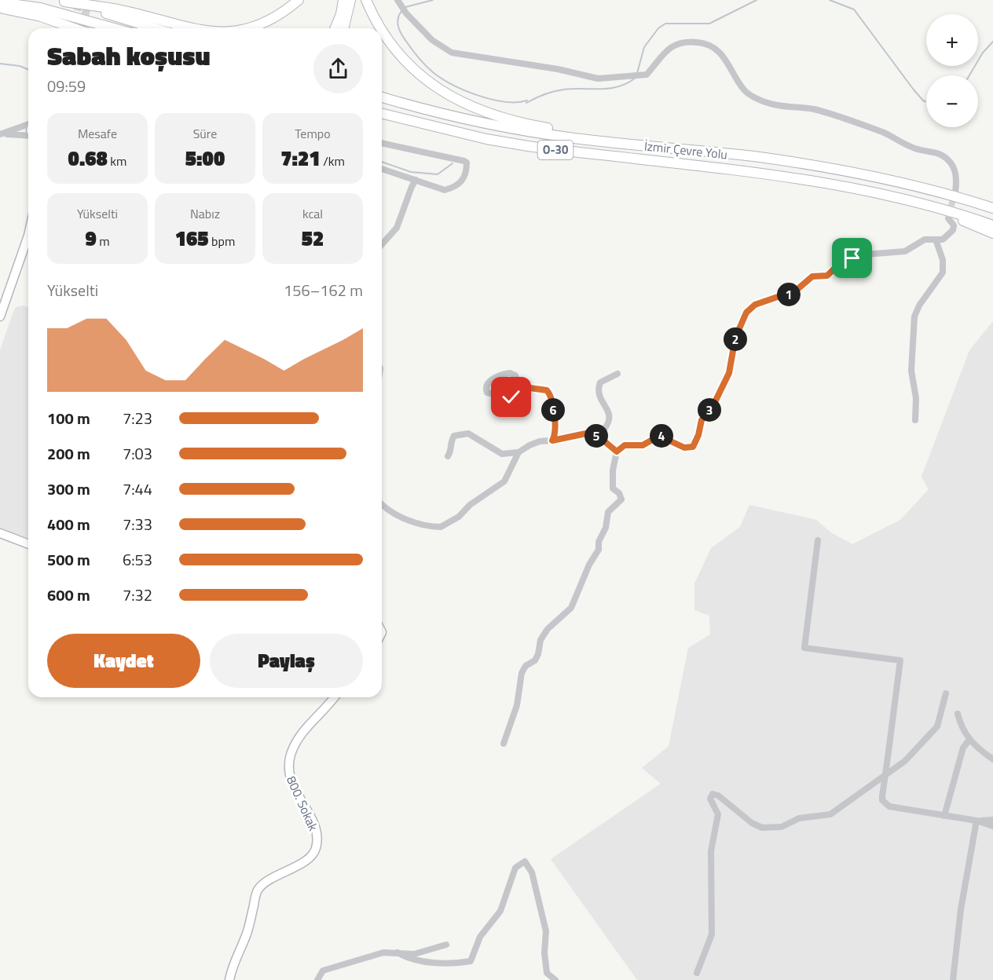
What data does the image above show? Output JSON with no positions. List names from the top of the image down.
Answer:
{
  "streets": {
    "highway": ["O-30", "İzmir Çevre Yolu"],
    "main road": ["800. Sokak"]
  },
  "page": {
    "map_buttons": ["+", "−"],
    "heading": ["Sabah koşusu", "09:59"],
    "stats": [
      ["Mesafe", "0.68 km"],
      ["Süre", "5:00"],
      ["Tempo", "7:21 /km"],
      ["Yükselti", "9 m"],
      ["Nabız", "165 bpm"],
      ["kcal", "52"]
    ],
    "chart": ["Yükselti", "156–162 m"],
    "pins": [
      "1",
      "2",
      "3",
      "6",
      "4",
      "5"
    ],
    "list": [
      {
        "name": "100 m",
        "note": "7:23"
      },
      {
        "name": "200 m",
        "note": "7:03"
      },
      {
        "name": "300 m",
        "note": "7:44"
      },
      {
        "name": "400 m",
        "note": "7:33"
      },
      {
        "name": "500 m",
        "note": "6:53"
      },
      {
        "name": "600 m",
        "note": "7:32"
      }
    ],
    "buttons": ["Kaydet", "Paylaş"]
  }
}
